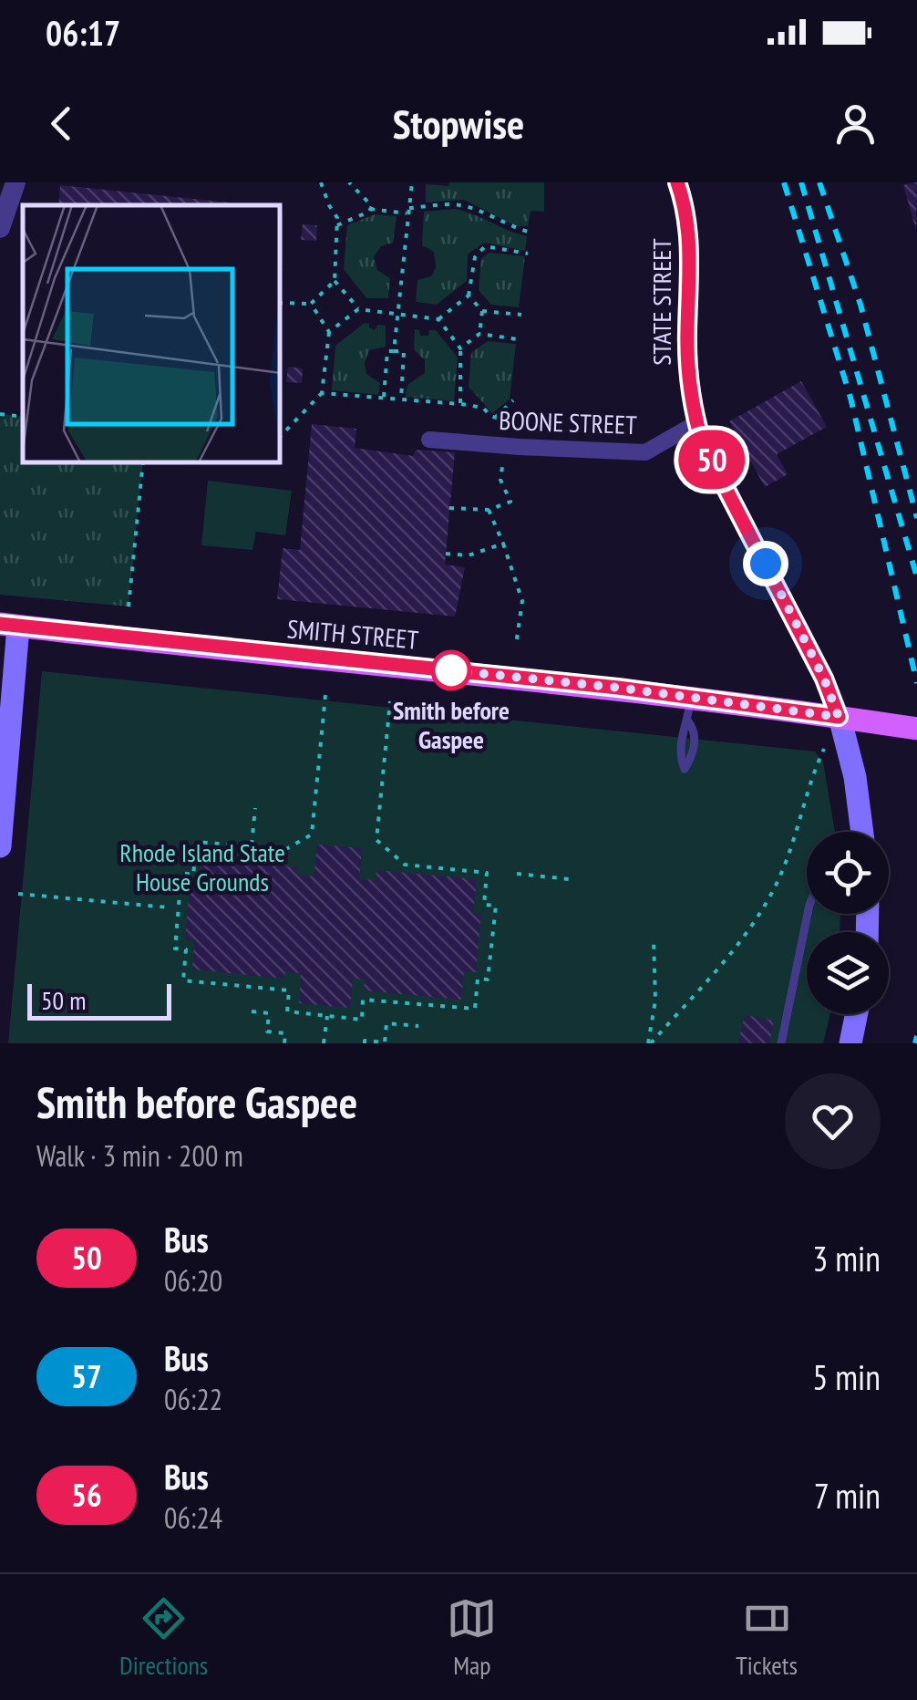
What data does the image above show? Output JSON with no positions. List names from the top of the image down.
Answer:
{
  "streets": {
    "main road": ["SMITH STREET"],
    "street": ["STATE STREET", "BOONE STREET"]
  },
  "crossings": [
    ["STATE STREET", "BOONE STREET"],
    ["STATE STREET", "SMITH STREET"]
  ],
  "parks": ["Rhode Island State House Grounds"],
  "places": ["Smith before Gaspee"],
  "lines": ["bus line 50"],
  "scale_bar": "50 m",
  "page": {
    "status": "06:17",
    "header": "Stopwise",
    "on_map": "50",
    "scale": "50 m",
    "heading": ["Smith before Gaspee", "Walk · 3 min · 200 m"],
    "list": [
      {
        "mark": "50",
        "name": "Bus",
        "note": "06:20",
        "value": "3 min"
      },
      {
        "mark": "57",
        "name": "Bus",
        "note": "06:22",
        "value": "5 min"
      },
      {
        "mark": "56",
        "name": "Bus",
        "note": "06:24",
        "value": "7 min"
      }
    ],
    "tabs": ["Directions", "Map", "Tickets"]
  }
}
